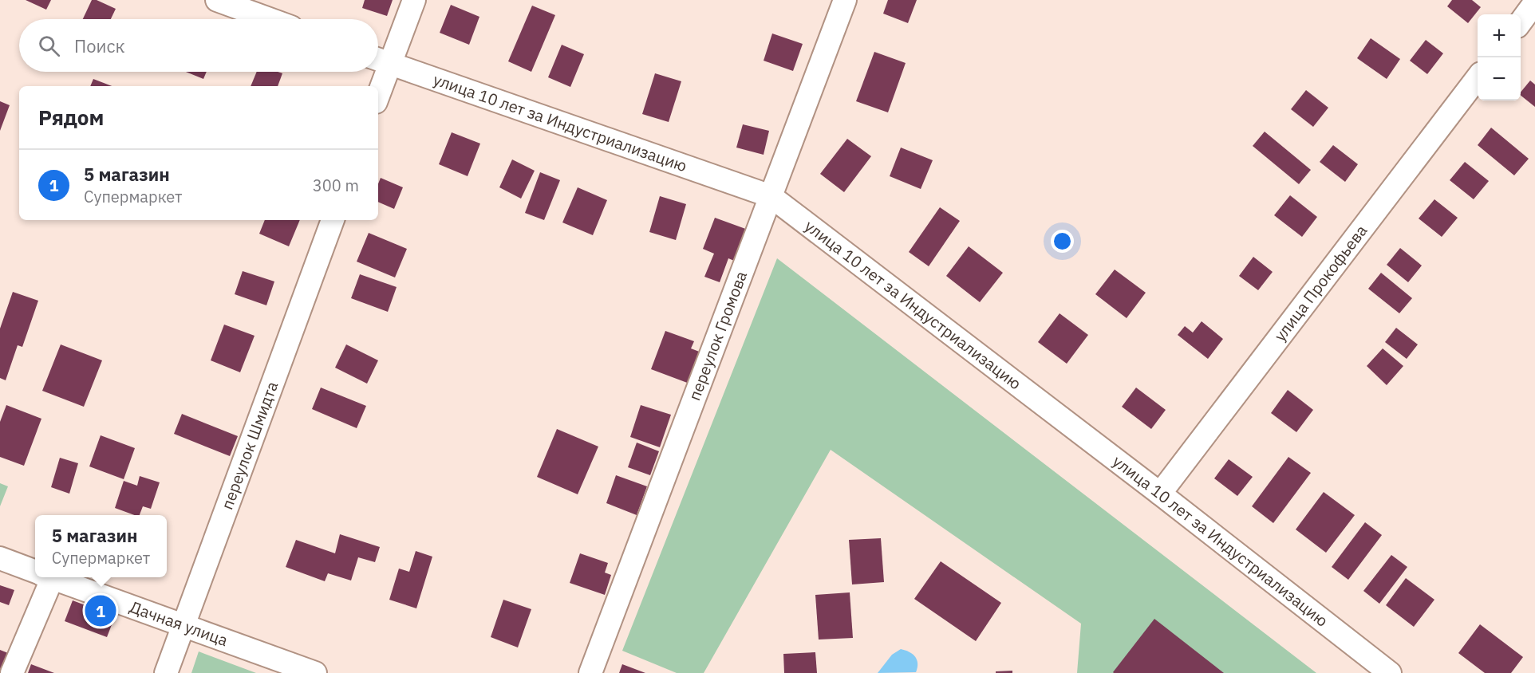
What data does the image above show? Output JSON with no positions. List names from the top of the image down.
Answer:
{
  "streets": {
    "street": [
      "улица 10 лет за Индустриализацию",
      "улица Прокофьева",
      "переулок Громова",
      "переулок Шмидта",
      "Дачная улица"
    ]
  },
  "crossings": [
    ["улица 10 лет за Индустриализацию", "улица Прокофьева"],
    ["улица 10 лет за Индустриализацию", "переулок Громова"],
    ["переулок Шмидта", "Дачная улица"]
  ],
  "page": {
    "map_buttons": ["+", "−"],
    "search": "Поиск",
    "heading": "Рядом",
    "list": [
      {
        "mark": "1",
        "name": "5 магазин",
        "note": "Супермаркет",
        "value": "300 m"
      }
    ],
    "popup": ["5 магазин", "Супермаркет"],
    "pins": "1"
  }
}
